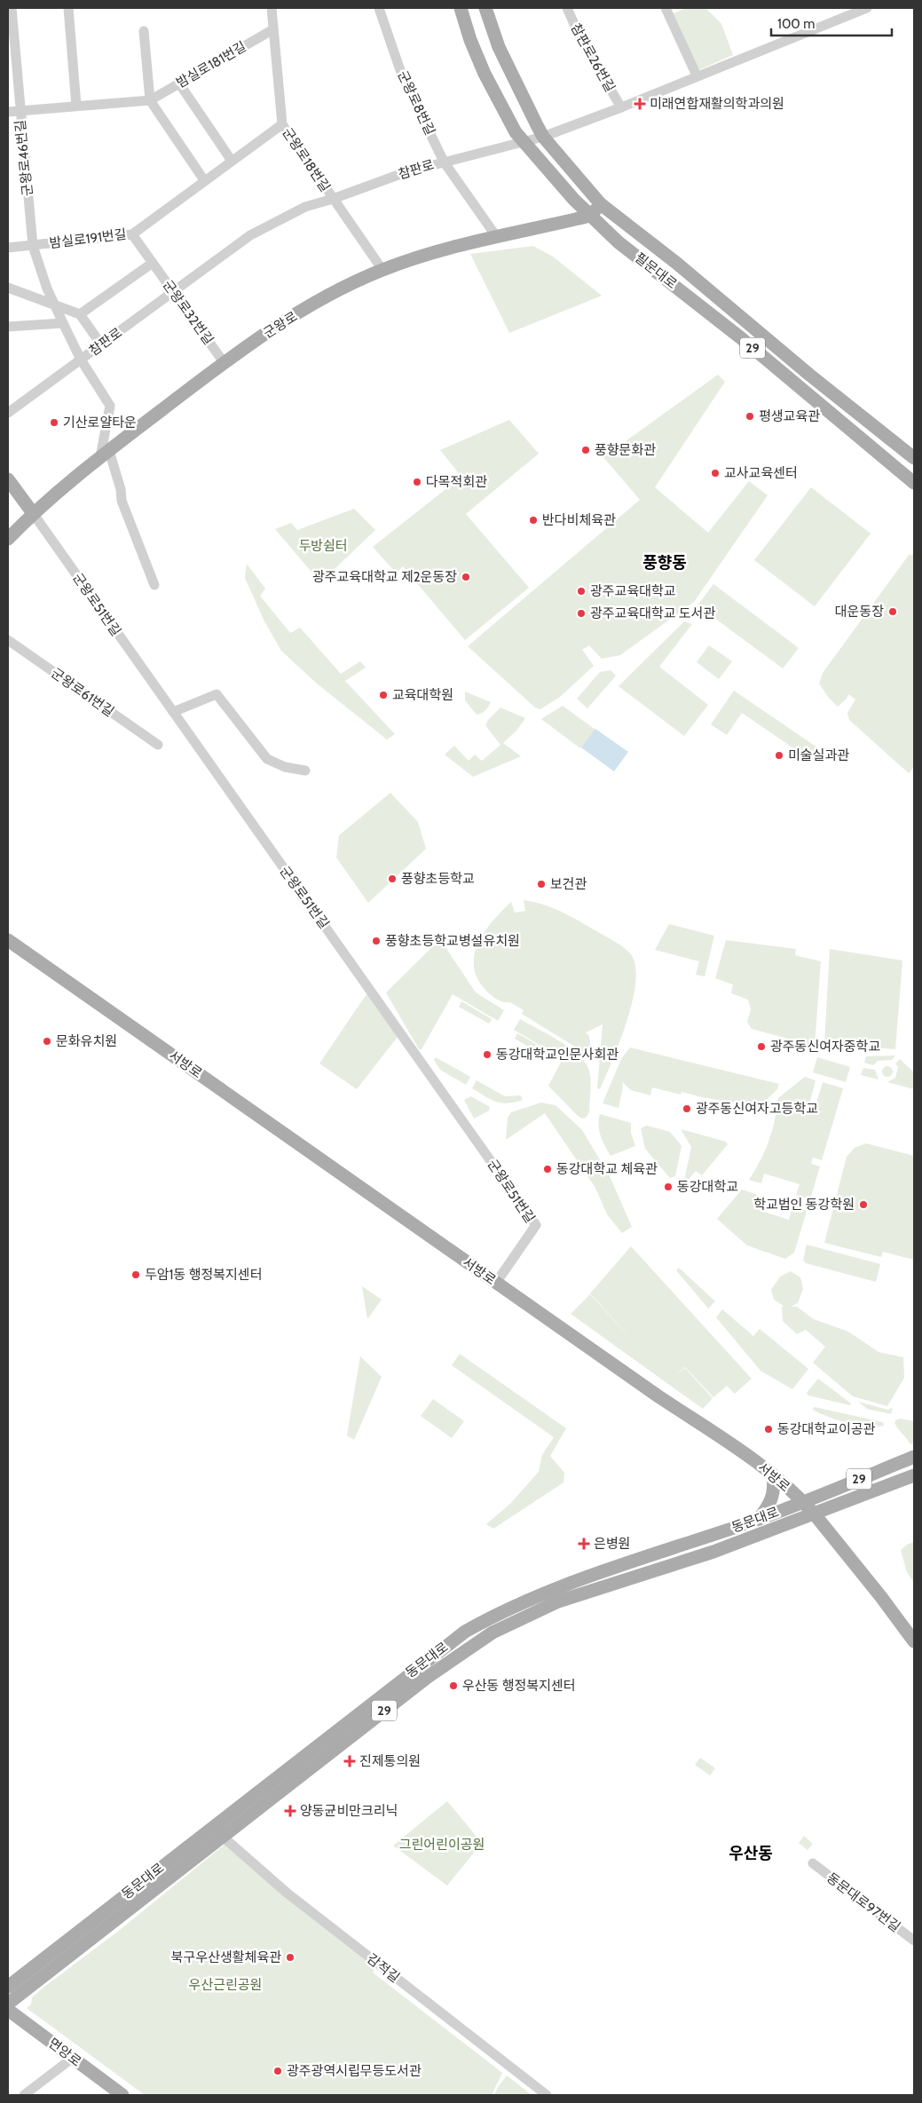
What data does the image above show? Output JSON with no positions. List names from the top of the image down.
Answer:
{
  "streets": {
    "main road": [
      "필문대로",
      "군왕로",
      "29",
      "서방로",
      "동문대로",
      "면앙로"
    ],
    "street": [
      "참판로26번길",
      "밤실로181번길",
      "군왕로8번길",
      "군왕로46번길",
      "군왕로18번길",
      "참판로",
      "밤실로191번길",
      "군왕로32번길",
      "군왕로51번길",
      "군왕로61번길",
      "동문대로97번길",
      "감적길"
    ]
  },
  "crossings": [
    ["참판로26번길", "참판로"],
    ["밤실로181번길", "군왕로46번길"],
    ["밤실로181번길", "군왕로18번길"],
    ["군왕로8번길", "참판로"],
    ["군왕로8번길", "군왕로"],
    ["군왕로46번길", "참판로"],
    ["군왕로46번길", "밤실로191번길"],
    ["군왕로46번길", "군왕로"],
    ["군왕로18번길", "참판로"],
    ["군왕로18번길", "밤실로191번길"],
    ["군왕로18번길", "군왕로"],
    ["참판로", "필문대로"],
    ["참판로", "군왕로32번길"],
    ["밤실로191번길", "군왕로32번길"],
    ["필문대로", "군왕로"],
    ["군왕로32번길", "군왕로"],
    ["군왕로", "군왕로51번길"],
    ["군왕로51번길", "서방로"],
    ["서방로", "동문대로"],
    ["동문대로", "감적길"]
  ],
  "districts": ["풍향동", "우산동"],
  "parks": ["두방쉼터", "그린어린이공원", "우산근린공원"],
  "places": {
    "health": [
      "미래연합재활의학과의원",
      "은병원",
      "진제통의원",
      "양동균비만크리닉"
    ],
    "other": [
      "평생교육관",
      "기산로얄타운",
      "풍향문화관",
      "교사교육센터",
      "다목적회관",
      "반다비체육관",
      "광주교육대학교 제2운동장",
      "광주교육대학교",
      "대운동장",
      "광주교육대학교 도서관",
      "교육대학원",
      "미술실과관",
      "풍향초등학교",
      "보건관",
      "풍향초등학교병설유치원",
      "문화유치원",
      "광주동신여자중학교",
      "동강대학교인문사회관",
      "광주동신여자고등학교",
      "동강대학교 체육관",
      "동강대학교",
      "학교법인 동강학원",
      "두암1동 행정복지센터",
      "동강대학교이공관",
      "우산동 행정복지센터",
      "북구우산생활체육관",
      "광주광역시립무등도서관"
    ]
  },
  "scale_bar": "100 m"
}
